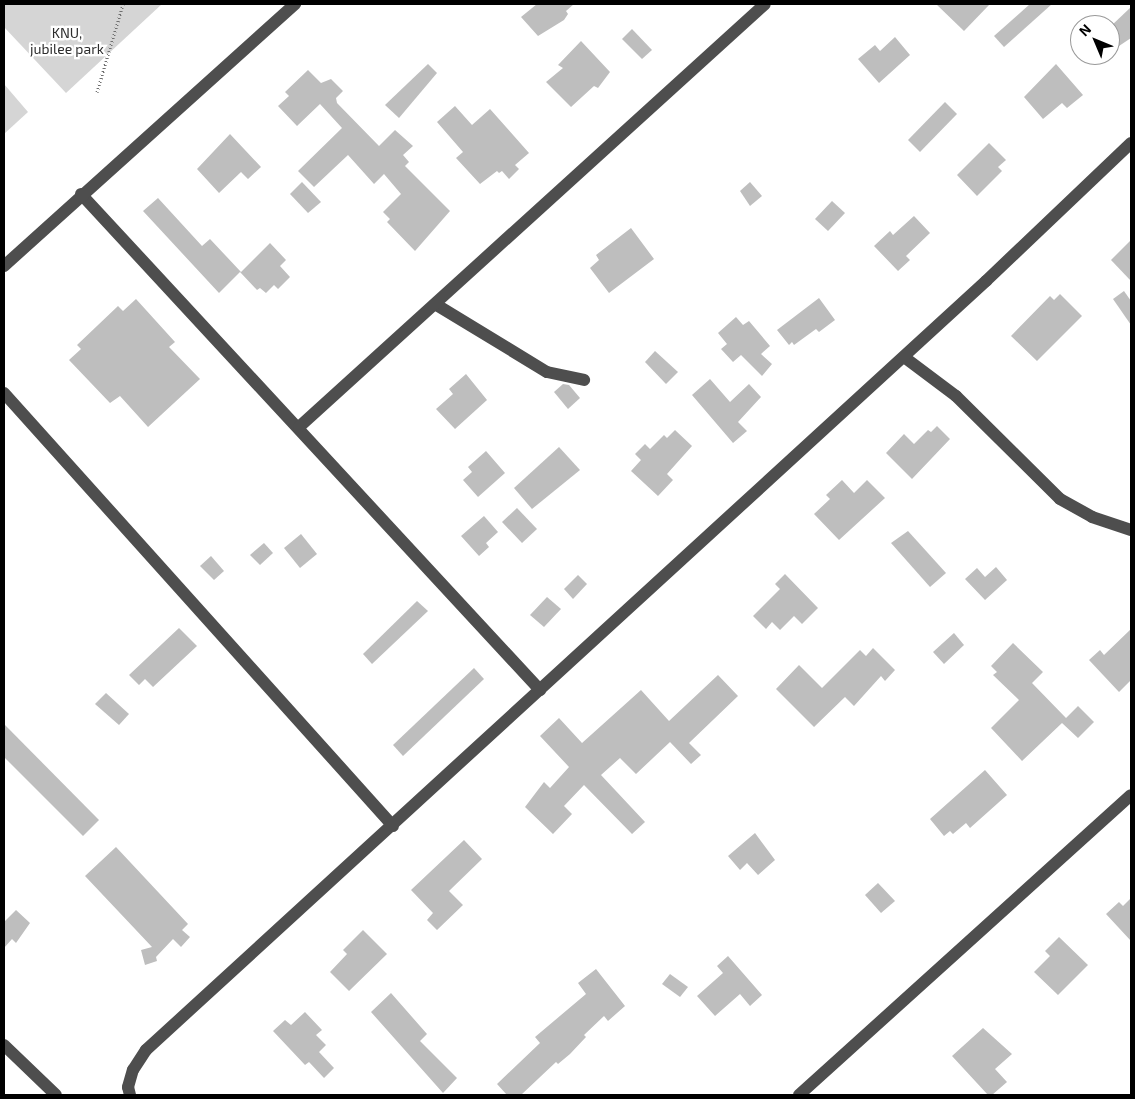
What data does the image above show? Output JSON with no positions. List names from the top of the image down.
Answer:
{
  "parks": ["KNU, jubilee park"],
  "north": "top left"
}
